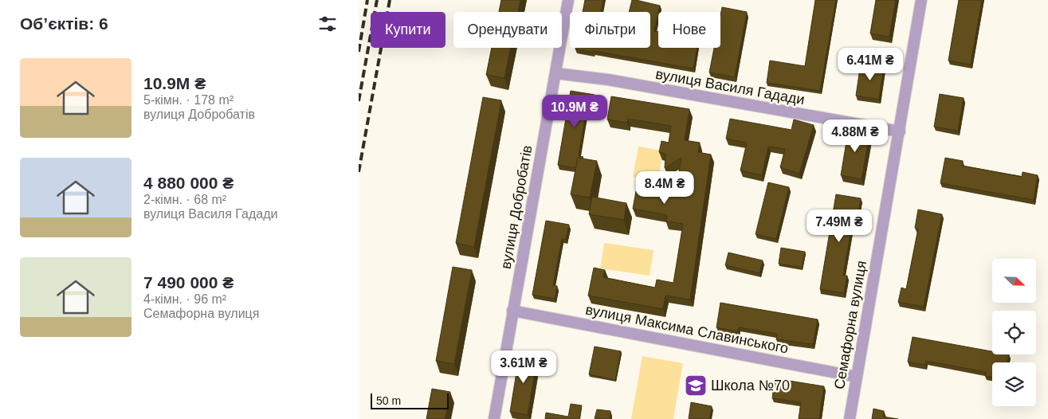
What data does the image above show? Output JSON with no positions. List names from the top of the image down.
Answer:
{
  "streets": {
    "street": [
      "вулиця Василя Гадади",
      "вулиця Добробатів",
      "Семафорна вулиця",
      "вулиця Максима Славинського"
    ]
  },
  "crossings": [
    ["вулиця Василя Гадади", "вулиця Добробатів"],
    ["вулиця Василя Гадади", "Семафорна вулиця"],
    ["вулиця Добробатів", "вулиця Максима Славинського"],
    ["Семафорна вулиця", "вулиця Максима Славинського"]
  ],
  "places": {
    "school or university": ["Школа №70"]
  },
  "scale_bar": "50 m",
  "north": "bottom right",
  "page": {
    "heading": "Об’єктів: 6",
    "chip": [
      "Купити",
      "Орендувати",
      "Фільтри",
      "Нове"
    ],
    "list": [
      {
        "name": "10.9M ₴",
        "note": "5-кімн. · 178 m² · вулиця Добробатів"
      },
      {
        "name": "4 880 000 ₴",
        "note": "2-кімн. · 68 m² · вулиця Василя Гадади"
      },
      {
        "name": "7 490 000 ₴",
        "note": "4-кімн. · 96 m² · Семафорна вулиця"
      }
    ],
    "price": [
      "6.41M ₴",
      "10.9M ₴",
      "4.88M ₴",
      "8.4M ₴",
      "7.49M ₴",
      "3.61M ₴"
    ],
    "scale": "50 m"
  }
}
